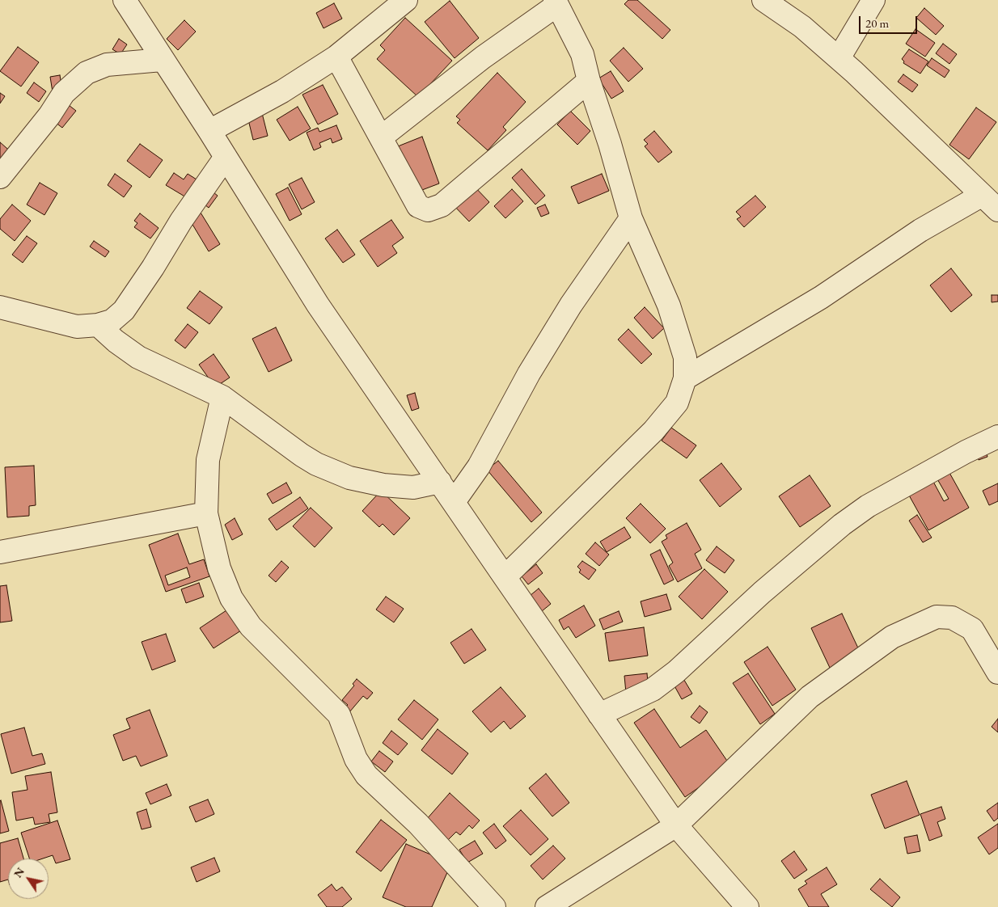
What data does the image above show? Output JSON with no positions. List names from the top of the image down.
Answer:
{
  "scale_bar": "20 m",
  "north": "top left"
}
